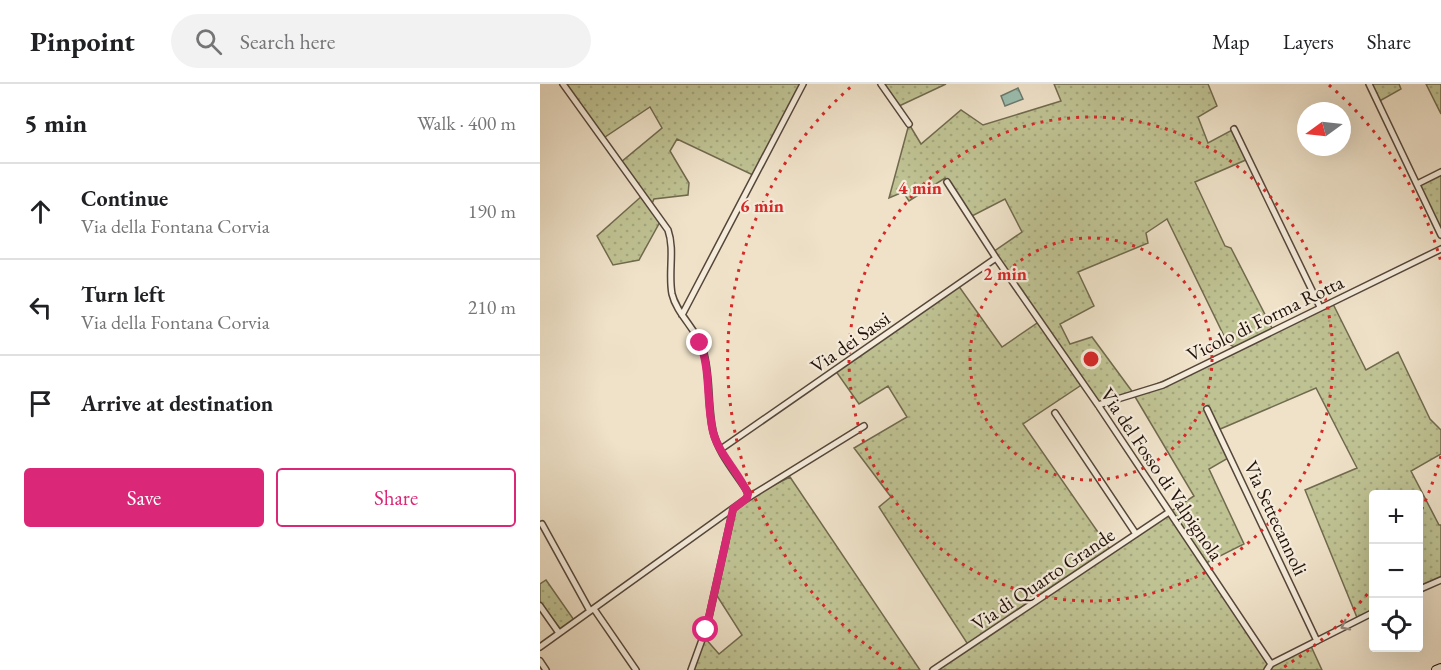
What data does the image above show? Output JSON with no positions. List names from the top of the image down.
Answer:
{
  "streets": {
    "street": [
      "Vicolo di Forma Rotta",
      "Via dei Sassi",
      "Via del Fosso di Valpignola",
      "Via Settecannoli",
      "Via di Quarto Grande"
    ]
  },
  "crossings": [
    ["Vicolo di Forma Rotta", "Via del Fosso di Valpignola"],
    ["Via dei Sassi", "Via del Fosso di Valpignola"],
    ["Via del Fosso di Valpignola", "Via di Quarto Grande"]
  ],
  "north": "left",
  "page": {
    "header": "Pinpoint",
    "search": "Search here",
    "nav": ["Map", "Layers", "Share"],
    "heading": ["5 min", "Walk · 400 m"],
    "list": [
      ["Continue", "Via della Fontana Corvia", "190 m"],
      ["Turn left", "Via della Fontana Corvia", "210 m"],
      "Arrive at destination"
    ],
    "buttons": ["Save", "Share"],
    "map_buttons": ["+", "−"]
  },
  "rings": ["4 min", "6 min", "2 min"]
}
